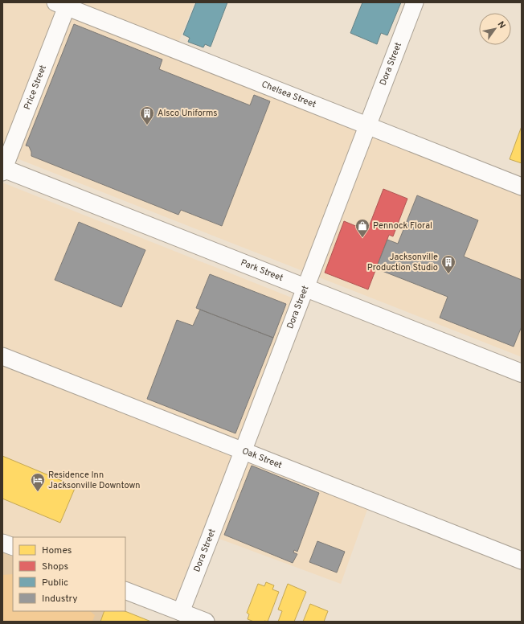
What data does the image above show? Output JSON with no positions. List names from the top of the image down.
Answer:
{
  "streets": {
    "street": [
      "Dora Street",
      "Price Street",
      "Chelsea Street",
      "Park Street",
      "Oak Street"
    ]
  },
  "crossings": [
    ["Dora Street", "Chelsea Street"],
    ["Dora Street", "Park Street"],
    ["Dora Street", "Oak Street"],
    ["Price Street", "Chelsea Street"],
    ["Price Street", "Park Street"]
  ],
  "places": {
    "building": ["Alsco Uniforms", "Jacksonville Production Studio"],
    "shop": ["Pennock Floral"],
    "hotel": ["Residence Inn Jacksonville Downtown"]
  },
  "legend": [
    "Homes",
    "Shops",
    "Public",
    "Industry"
  ],
  "north": "top right"
}
